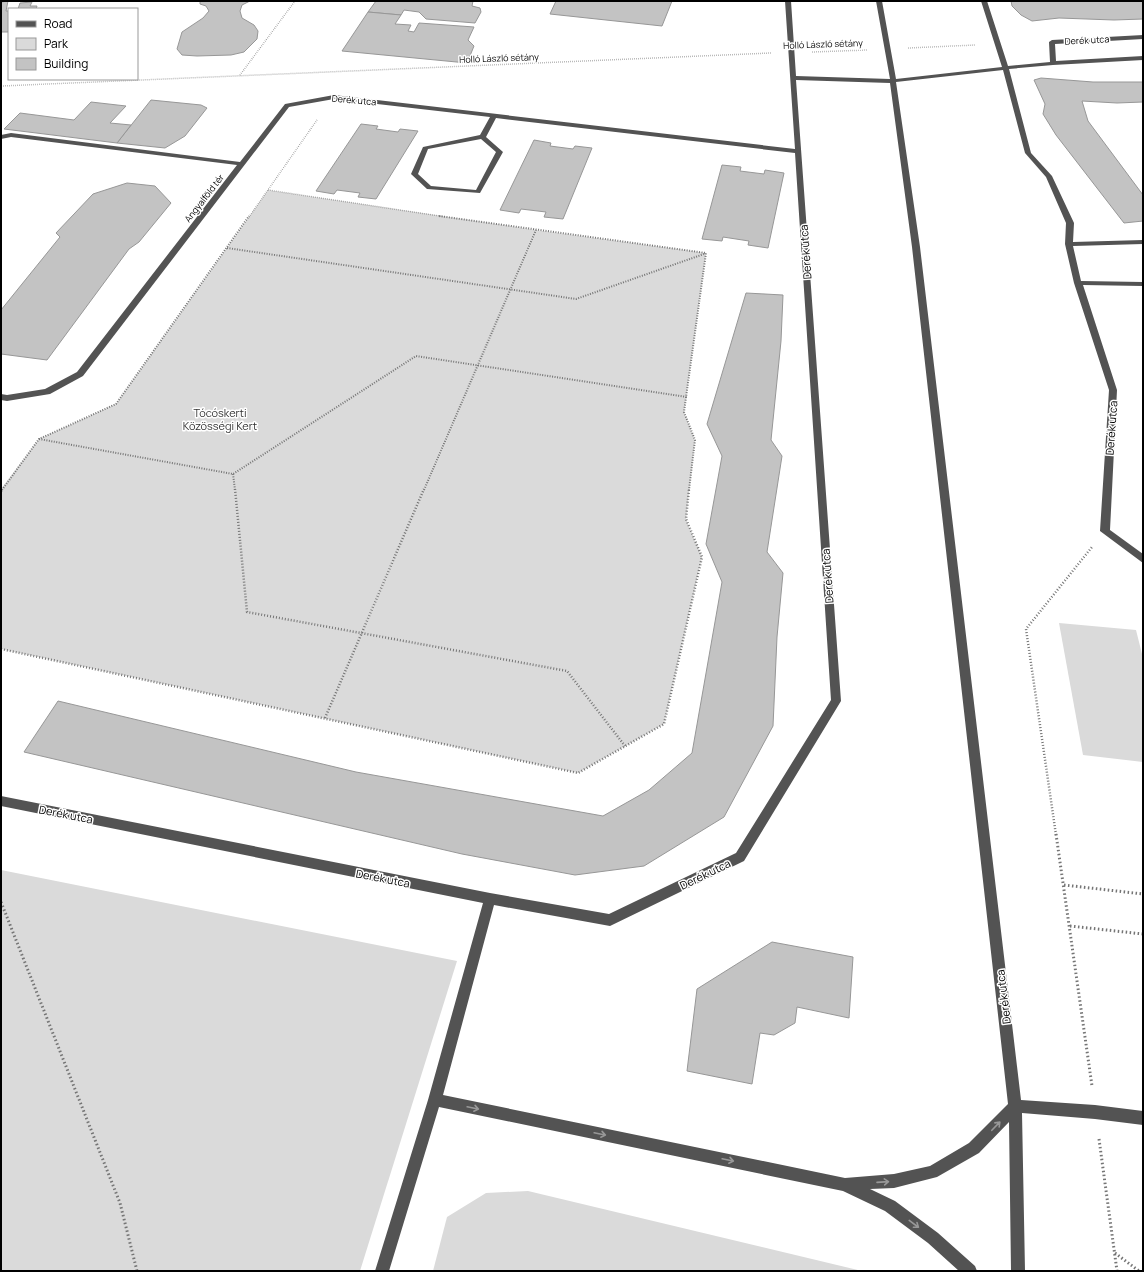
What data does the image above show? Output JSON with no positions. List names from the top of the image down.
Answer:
{
  "streets": {
    "street": ["Derék utca", "Angyalföld tér"],
    "path": ["Holló László sétány"]
  },
  "crossings": [
    ["Derék utca", "Holló László sétány"],
    ["Derék utca", "Angyalföld tér"]
  ],
  "parks": ["Tócóskerti Közösségi Kert"],
  "legend": ["Road", "Park", "Building"]
}
